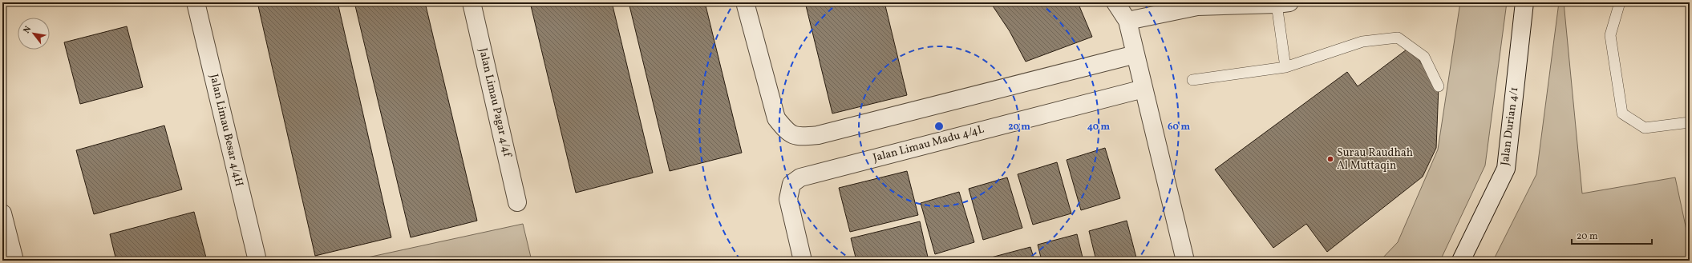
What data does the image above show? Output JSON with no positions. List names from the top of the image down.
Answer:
{
  "streets": {
    "street": [
      "Jalan Limau Pagar 4/4f",
      "Jalan Durian 4/1",
      "Jalan Limau Besar 4/4H",
      "Jalan Limau Madu 4/4L"
    ]
  },
  "places": ["Surau Raudhah Al Muttaqin"],
  "scale_bar": "20 m",
  "north": "top left",
  "rings": ["20 m", "40 m", "60 m"]
}
